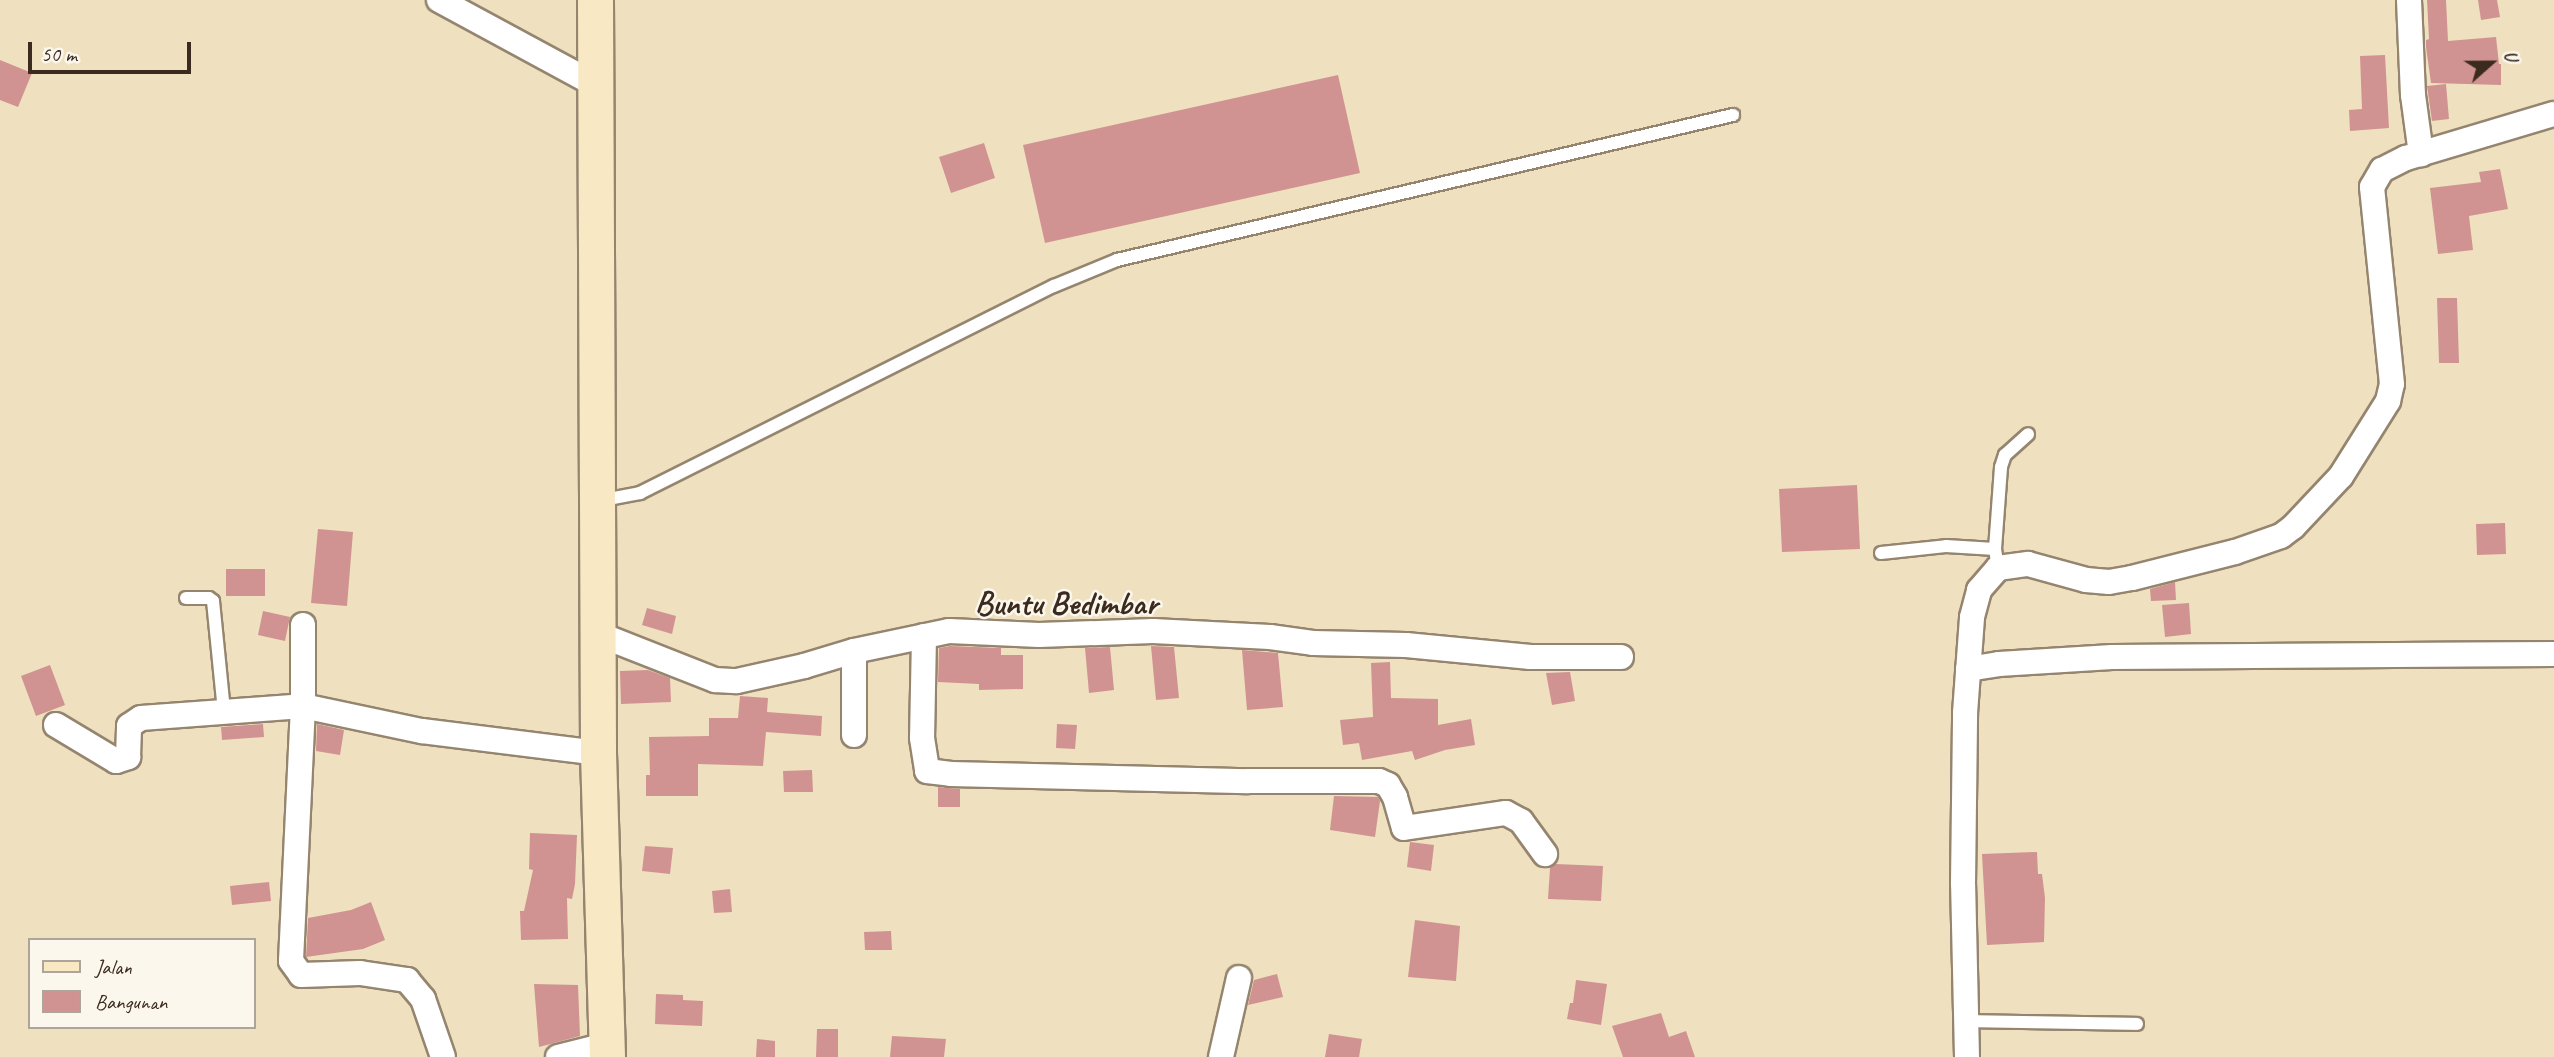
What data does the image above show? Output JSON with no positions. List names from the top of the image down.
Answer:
{
  "districts": ["Buntu Bedimbar"],
  "legend": ["Jalan", "Bangunan"],
  "scale_bar": "50 m",
  "north": "right"
}
